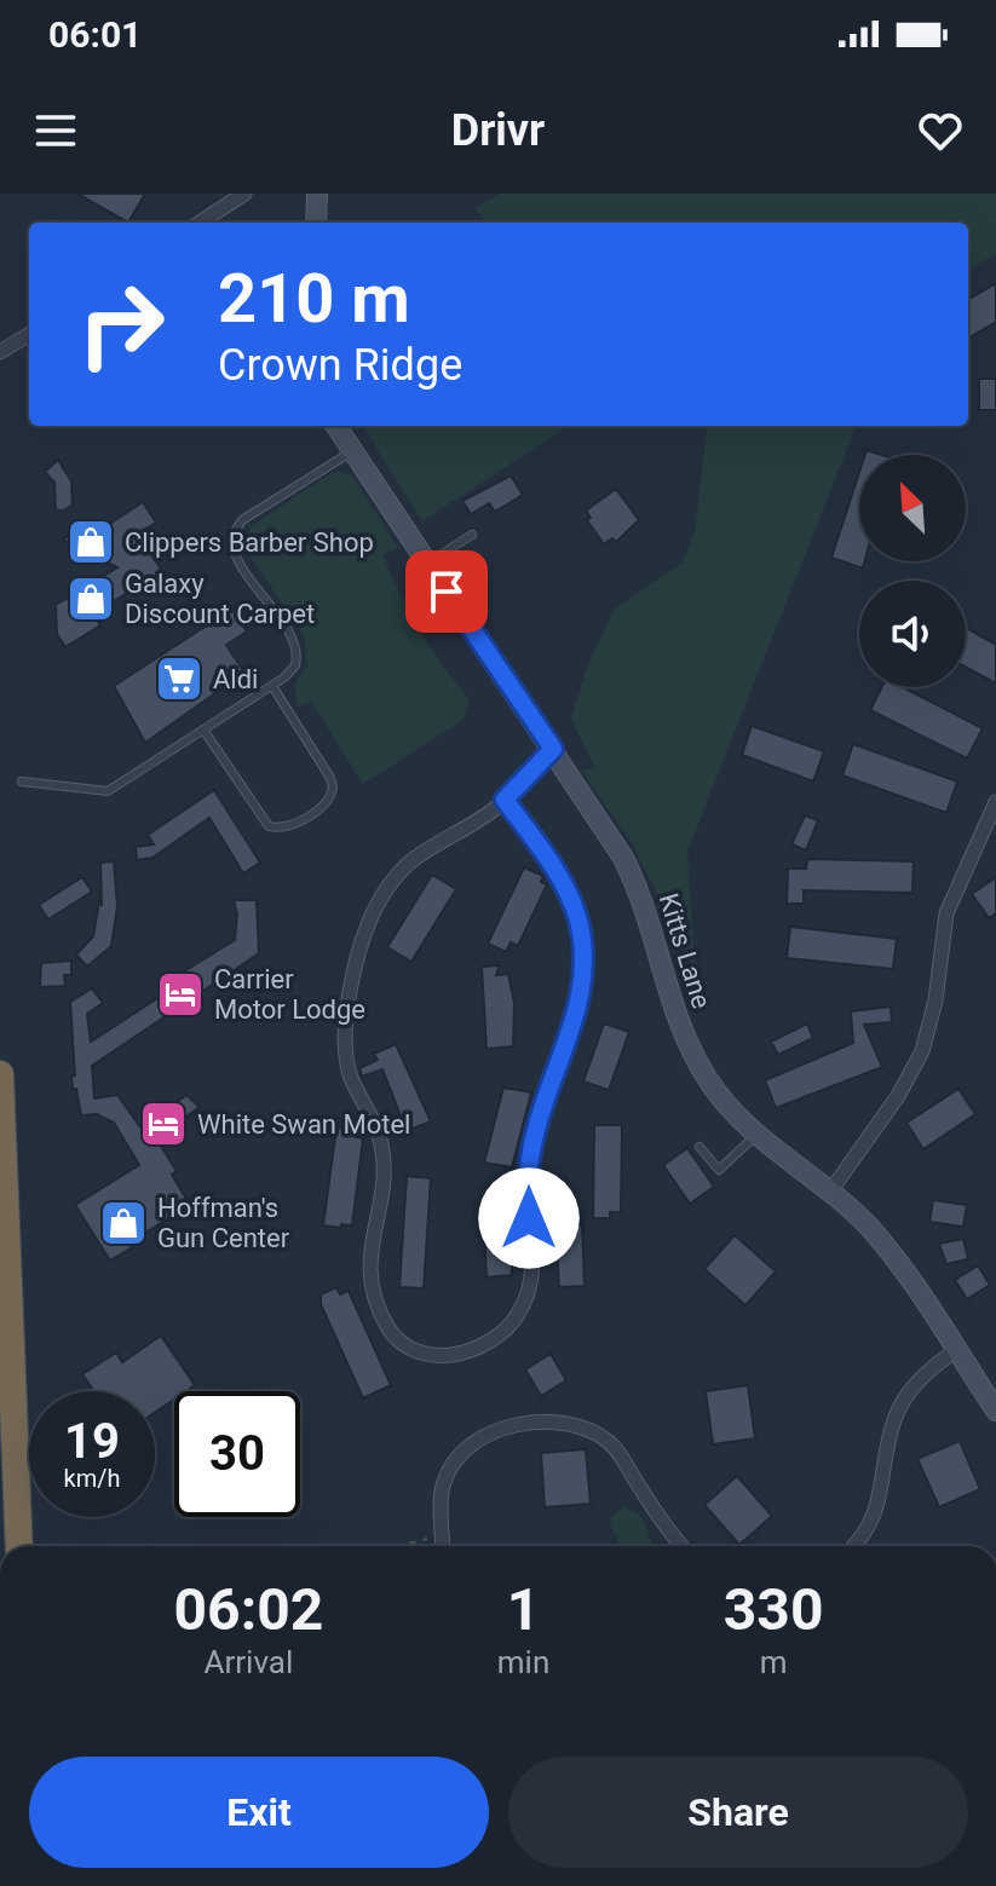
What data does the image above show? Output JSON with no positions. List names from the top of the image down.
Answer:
{
  "streets": {
    "street": ["Kitts Lane"]
  },
  "places": {
    "shop": ["Clippers Barber Shop", "Galaxy Discount Carpet", "Hoffman's Gun Center"],
    "supermarket": ["Aldi"],
    "hotel": ["Carrier Motor Lodge", "White Swan Motel"]
  },
  "north": "top left",
  "page": {
    "status": "06:01",
    "header": "Drivr",
    "turn": ["210 m", "Crown Ridge"],
    "speed": "19 km/h",
    "limit": "30",
    "eta": [
      "06:02",
      "Arrival",
      "1",
      "min",
      "330",
      "m"
    ],
    "buttons": ["Exit", "Share"]
  }
}
